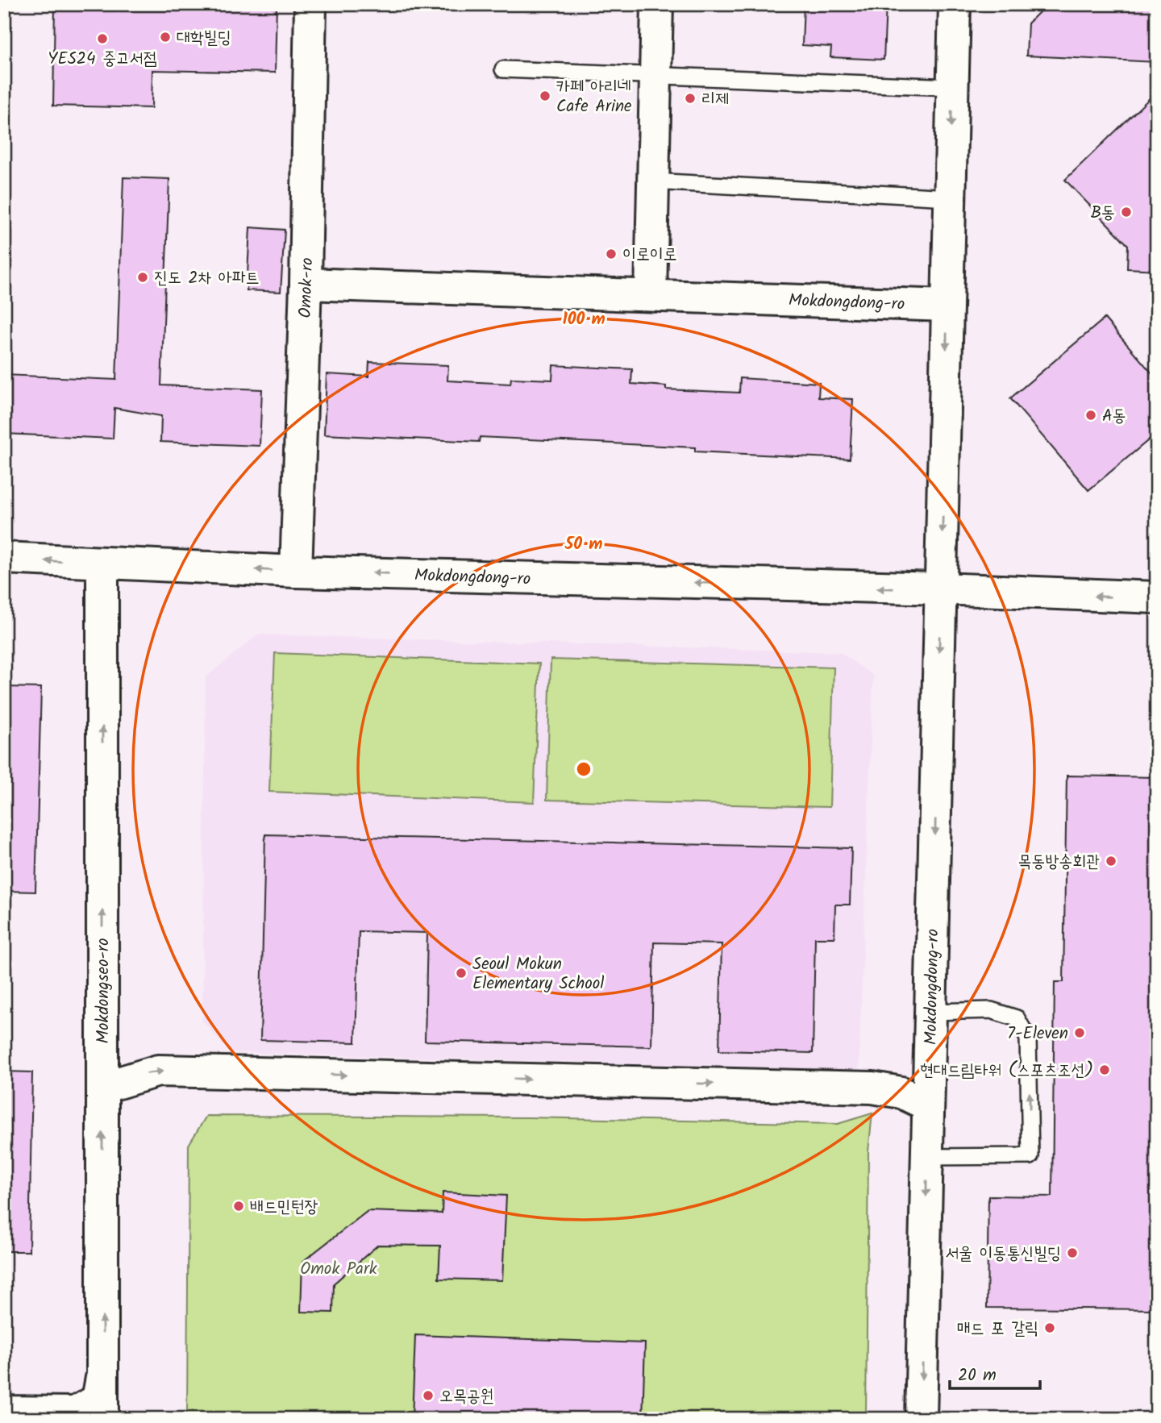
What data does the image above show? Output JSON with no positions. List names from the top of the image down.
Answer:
{
  "streets": {
    "street": ["Omok-ro", "Mokdongdong-ro", "Mokdongseo-ro"]
  },
  "crossings": [
    ["Omok-ro", "Mokdongdong-ro"],
    ["Mokdongdong-ro", "Mokdongseo-ro"]
  ],
  "one_way": ["Mokdongseo-ro"],
  "parks": ["Omok Park"],
  "places": [
    "대학빌딩",
    "YES24 중고서점",
    "카페 아리네 Cafe Arine",
    "리제",
    "B동",
    "이로이로",
    "진도 2차 아파트",
    "A동",
    "목동방송회관",
    "Seoul Mokun Elementary School",
    "7-Eleven",
    "현대드림타워 (스포츠조선)",
    "배드민턴장",
    "서울 이동통신빌딩",
    "매드 포 갈릭",
    "오목공원"
  ],
  "scale_bar": "20 m",
  "rings": ["100 m", "50 m"]
}
